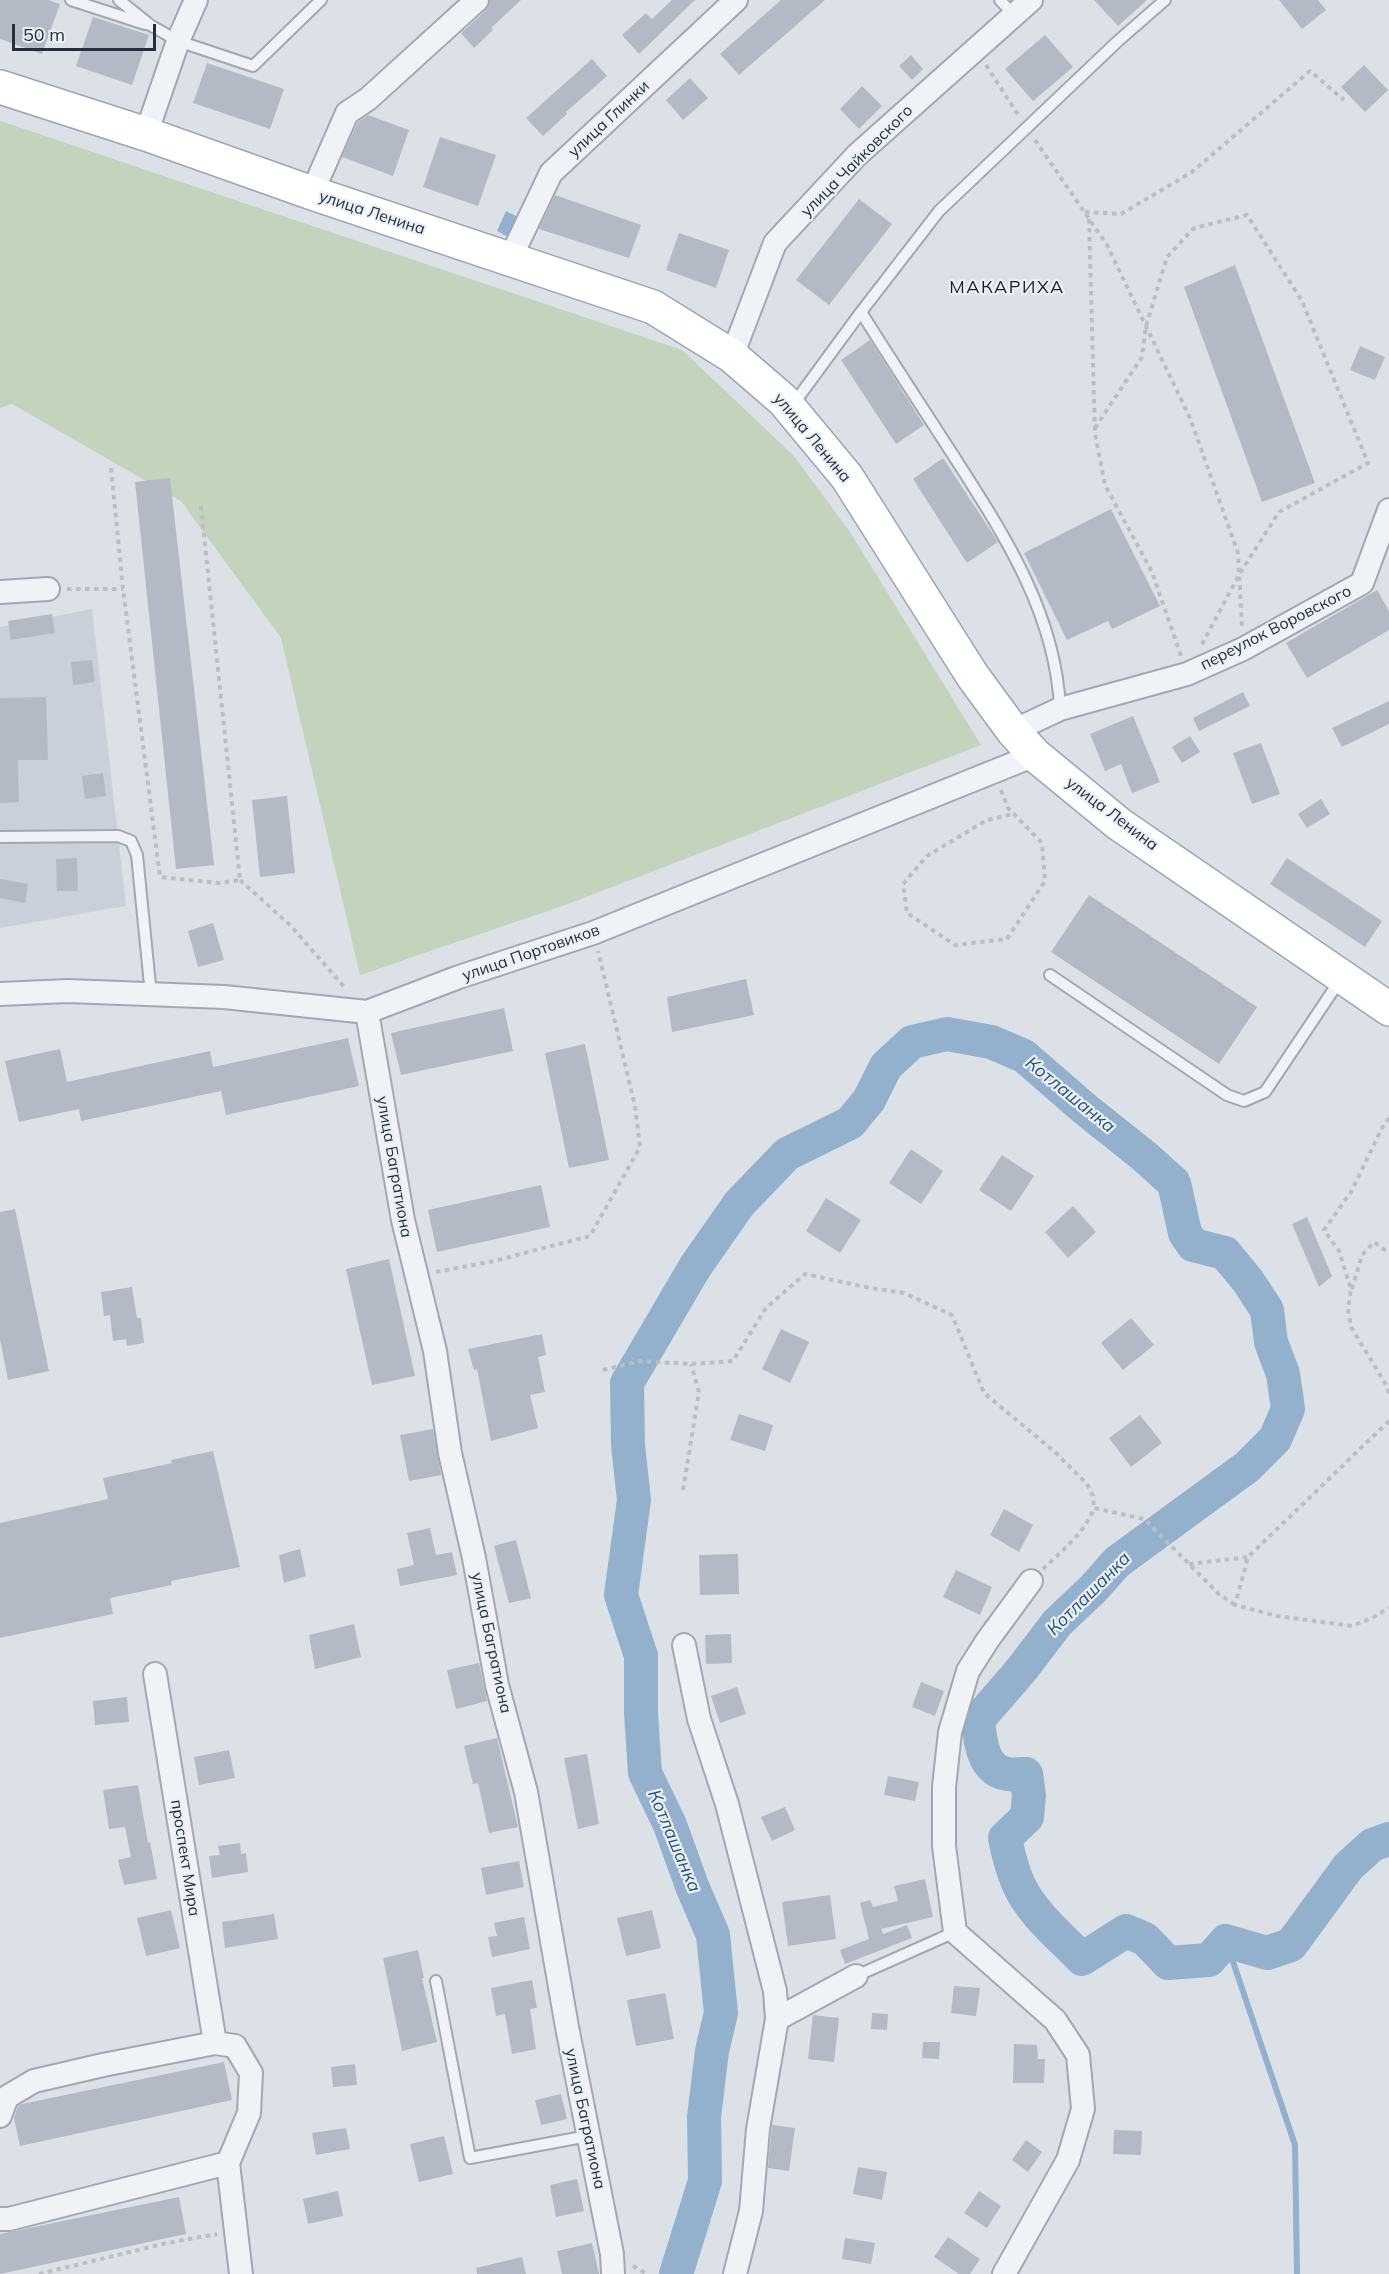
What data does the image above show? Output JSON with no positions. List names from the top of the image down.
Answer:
{
  "streets": {
    "main road": ["улица Ленина"],
    "street": [
      "улица Глинки",
      "улица Чайковского",
      "переулок Воровского",
      "улица Портовиков",
      "улица Багратиона",
      "проспект Мира"
    ]
  },
  "crossings": [
    ["улица Глинки", "улица Ленина"],
    ["улица Чайковского", "улица Ленина"],
    ["улица Ленина", "переулок Воровского"],
    ["улица Ленина", "улица Портовиков"],
    ["улица Портовиков", "улица Багратиона"]
  ],
  "districts": ["МАКАРИХА"],
  "water": ["Котлашанка"],
  "scale_bar": "50 m"
}
